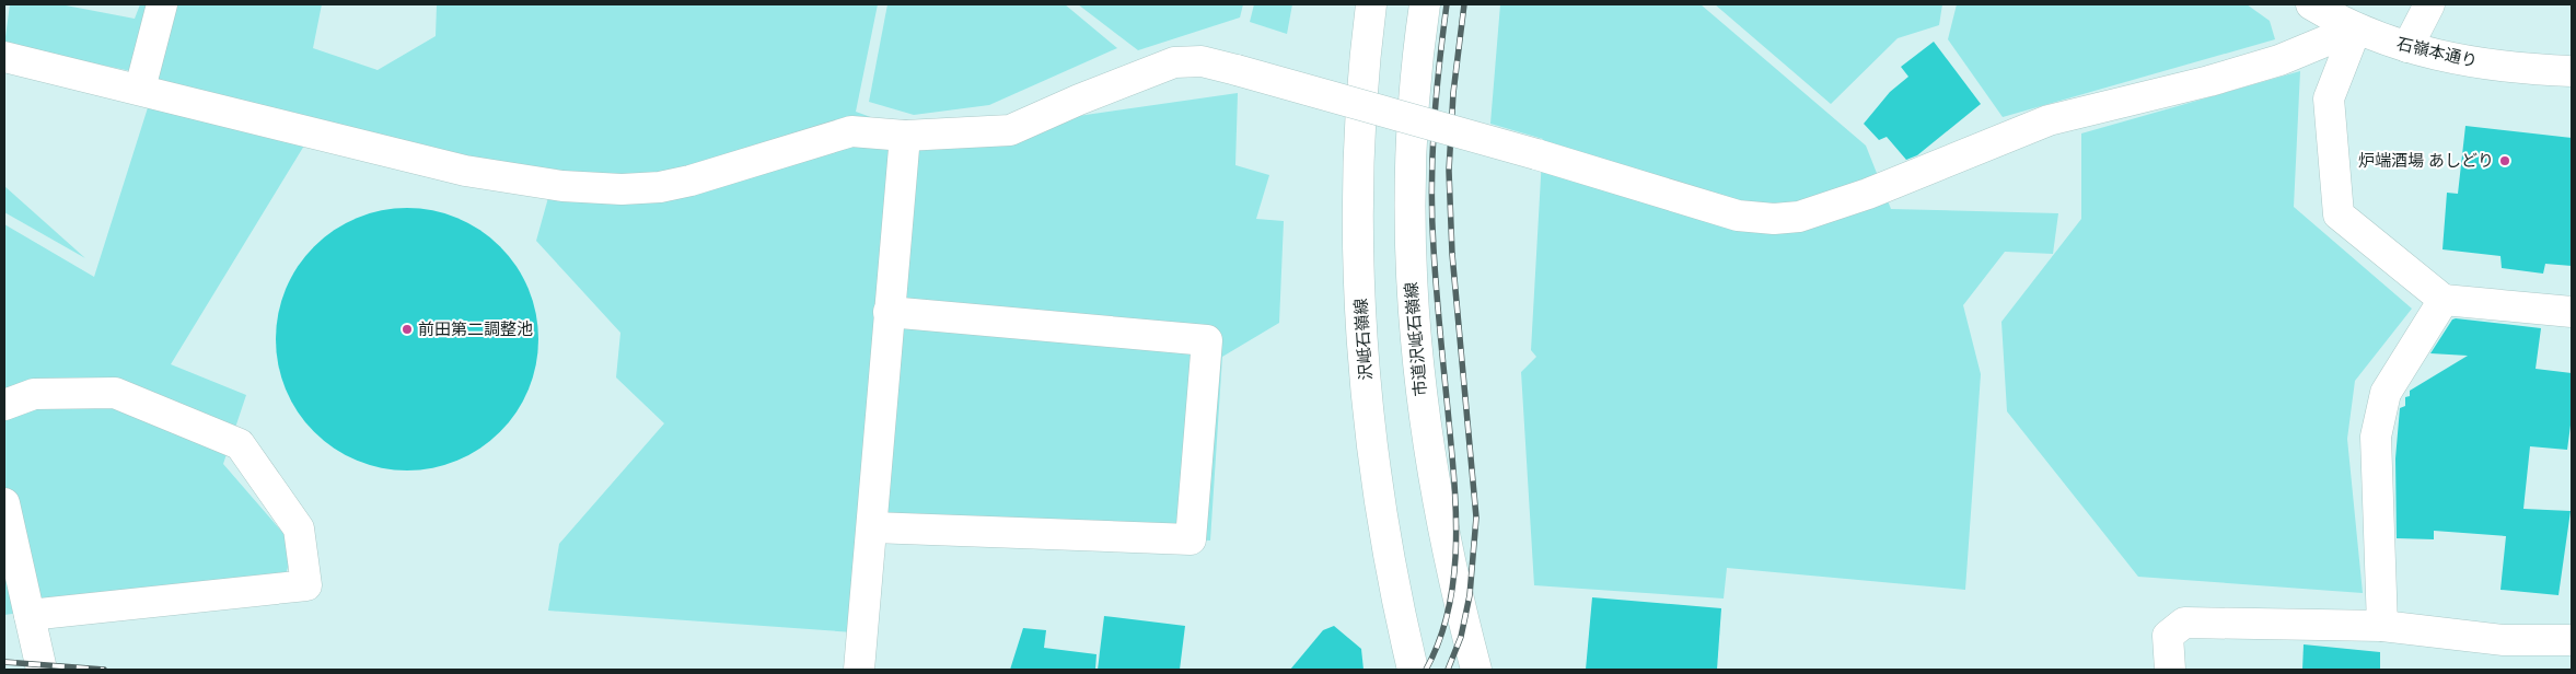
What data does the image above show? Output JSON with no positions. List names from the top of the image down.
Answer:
{
  "streets": {
    "street": ["石嶺本通り", "沢岻石嶺線", "市道沢岻石嶺線"]
  },
  "places": ["炉端酒場 あしどり", "前田第二調整池"]
}
